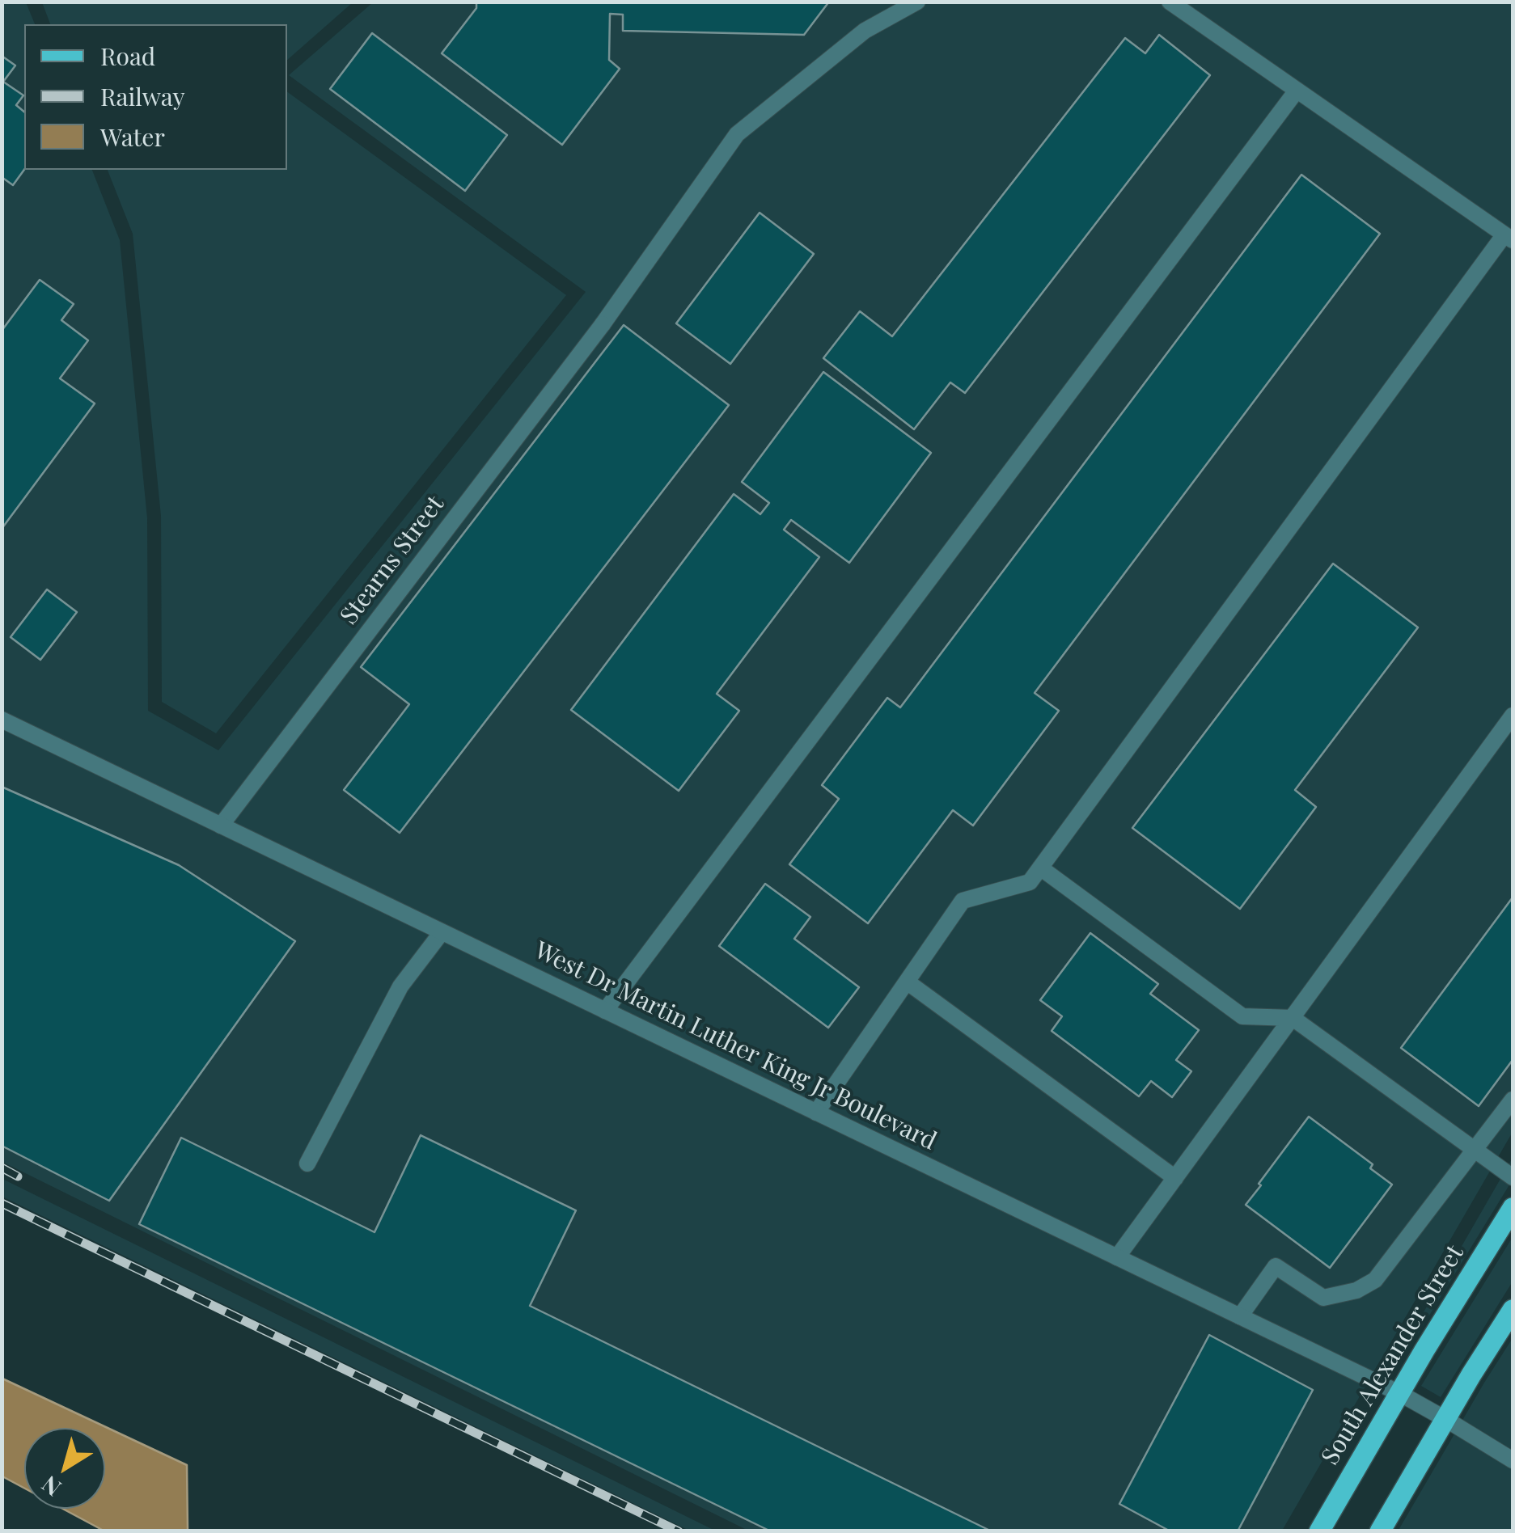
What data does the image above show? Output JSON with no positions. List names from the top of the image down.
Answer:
{
  "streets": {
    "main road": ["South Alexander Street"],
    "street": ["Stearns Street", "West Dr Martin Luther King Jr Boulevard"]
  },
  "crossings": [
    ["Stearns Street", "West Dr Martin Luther King Jr Boulevard"],
    ["West Dr Martin Luther King Jr Boulevard", "South Alexander Street"]
  ],
  "legend": ["Road", "Railway", "Water"],
  "north": "bottom left"
}
